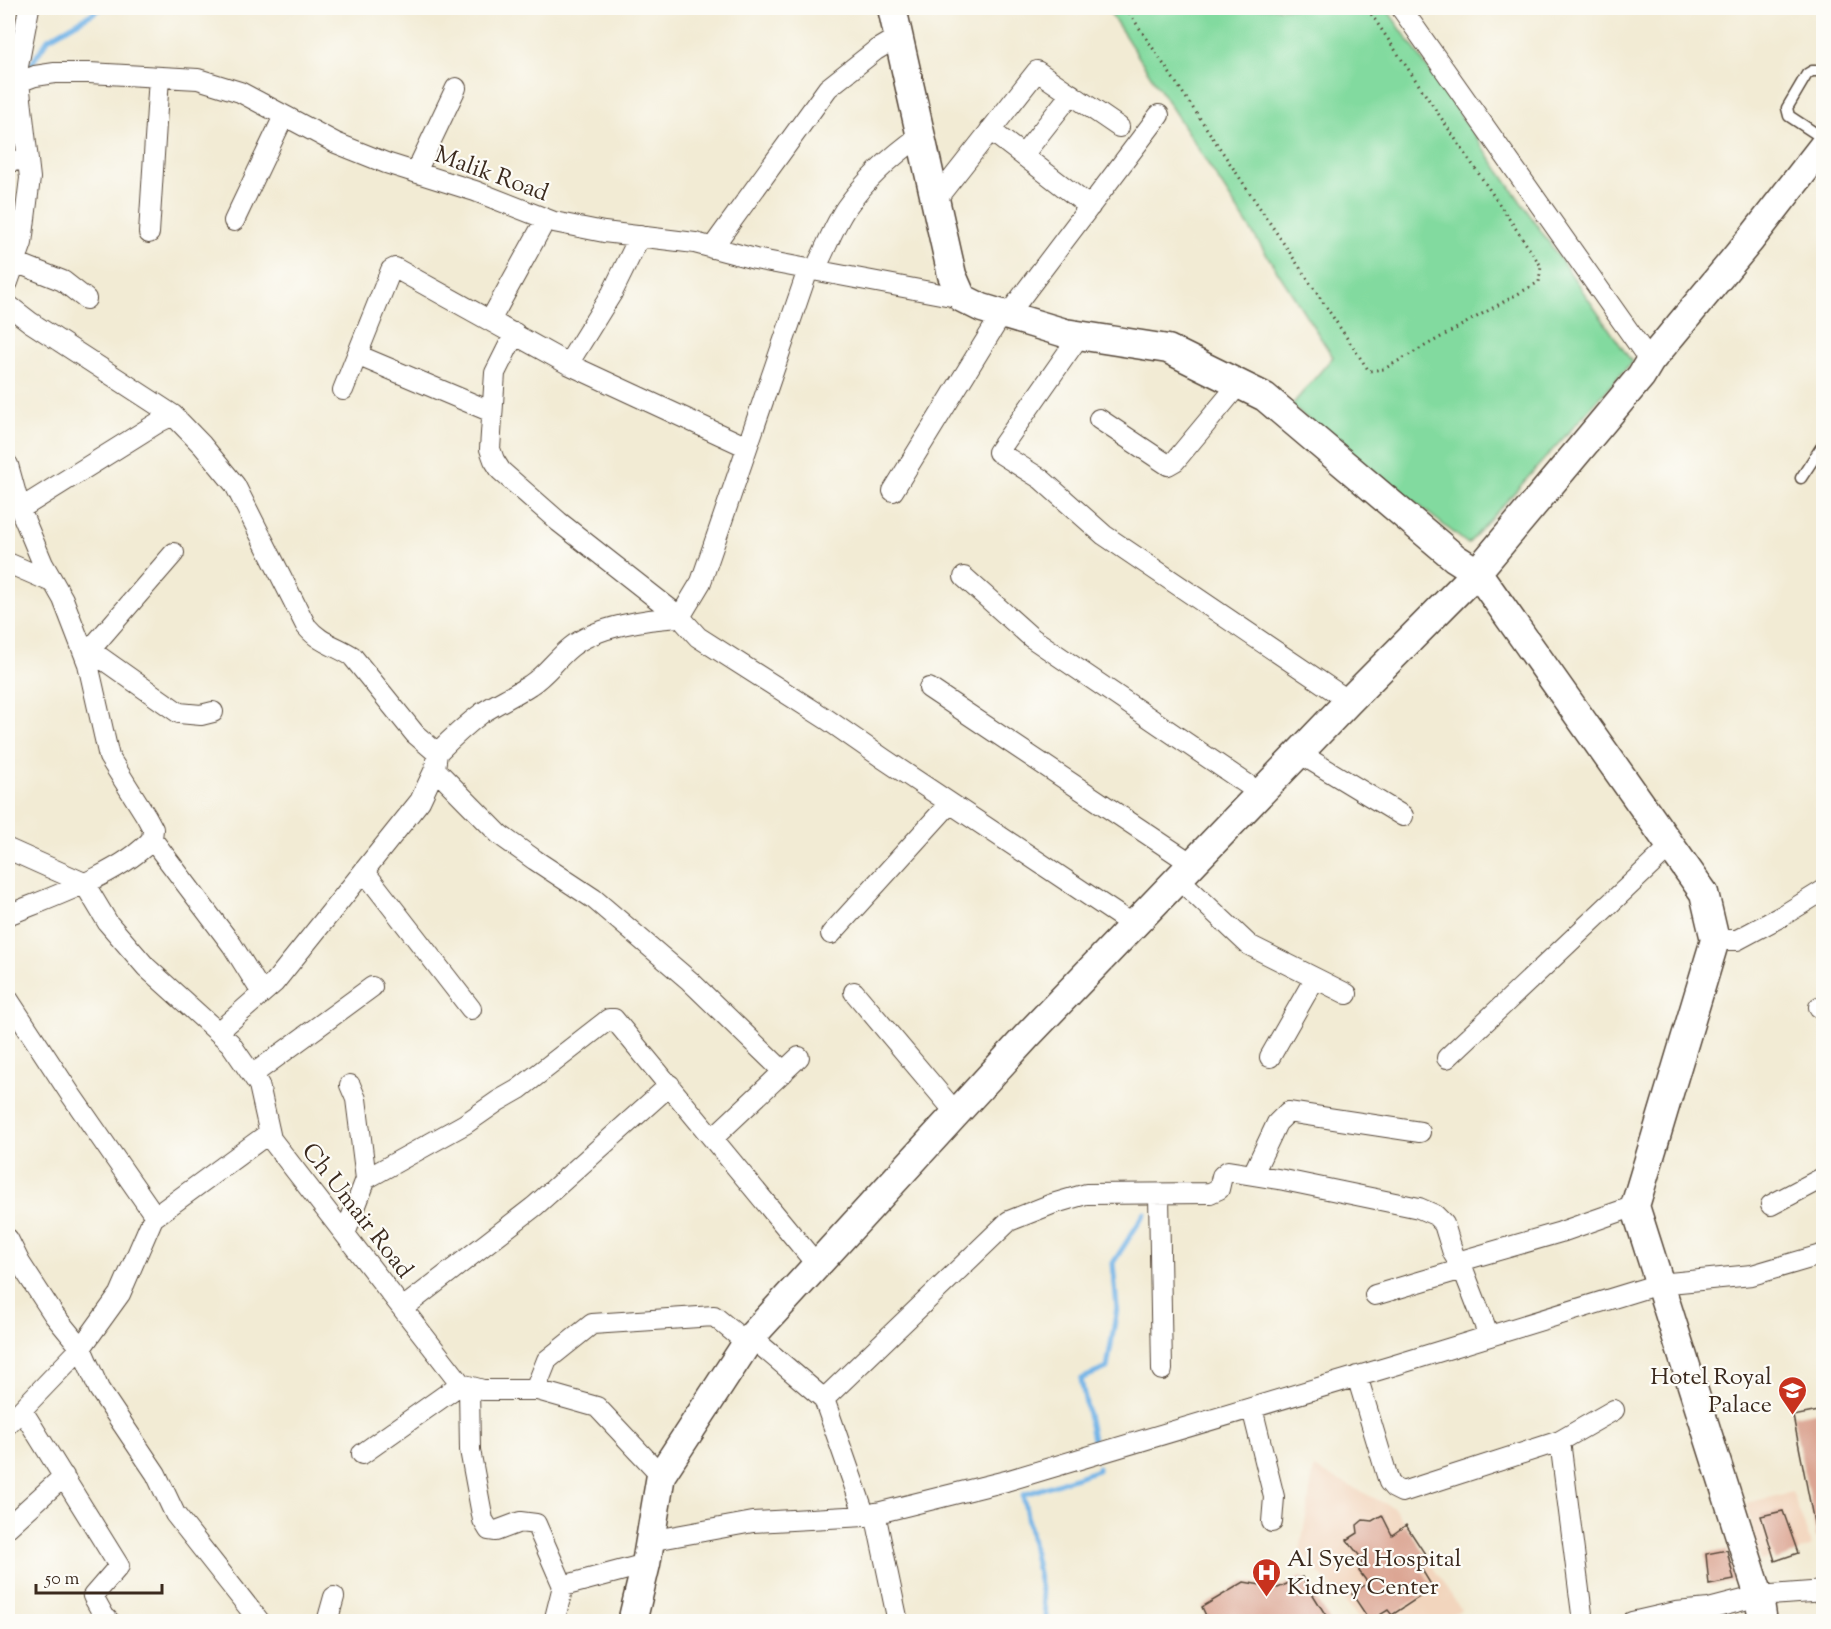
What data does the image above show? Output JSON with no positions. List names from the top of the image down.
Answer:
{
  "streets": {
    "street": ["Malik Road", "Ch Umair Road"]
  },
  "places": {
    "school or university": ["Hotel Royal Palace"],
    "hospital": ["Al Syed Hospital Kidney Center"]
  },
  "scale_bar": "50 m"
}
